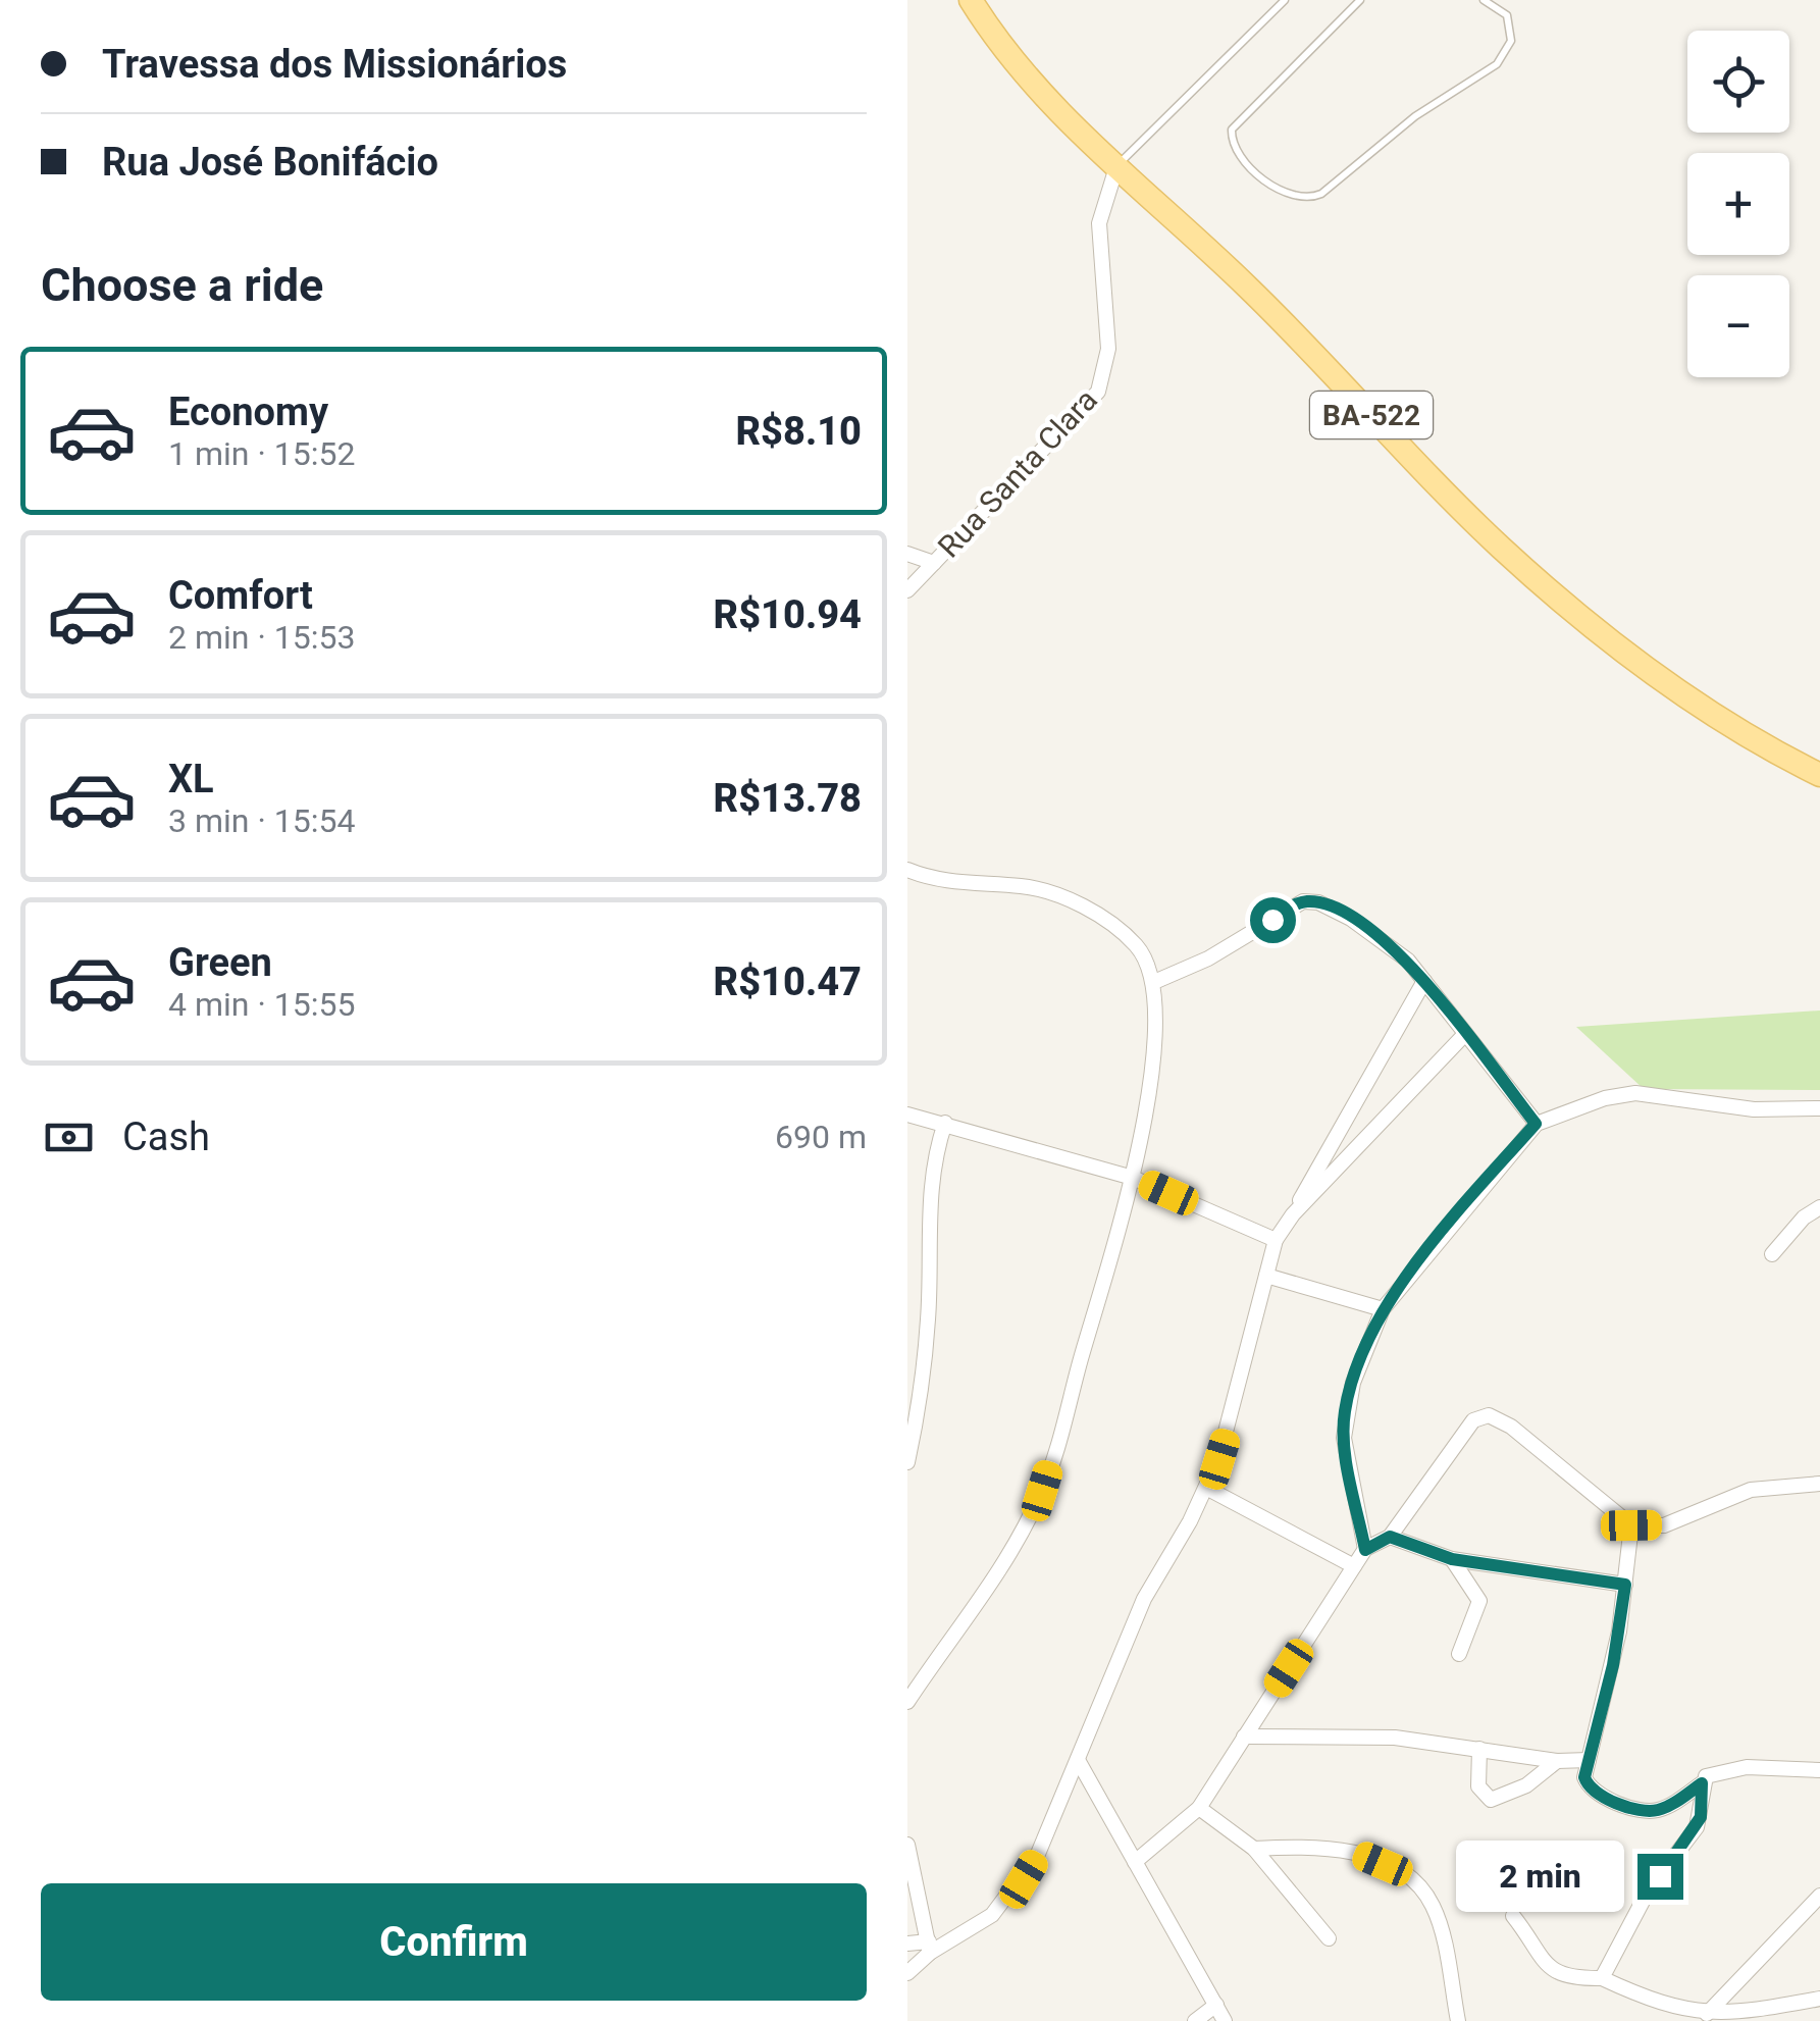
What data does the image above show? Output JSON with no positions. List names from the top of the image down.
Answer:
{
  "streets": {
    "main road": ["BA-522"],
    "street": ["Rua Santa Clara"]
  },
  "crossings": [
    ["BA-522", "Rua Santa Clara"]
  ],
  "page": {
    "banner": ["Travessa dos Missionários", "Rua José Bonifácio"],
    "map_buttons": ["+", "−"],
    "heading": "Choose a ride",
    "list": [
      {
        "name": "Economy",
        "note": "1 min · 15:52",
        "value": "R$8.10"
      },
      {
        "name": "Comfort",
        "note": "2 min · 15:53",
        "value": "R$10.94"
      },
      {
        "name": "XL",
        "note": "3 min · 15:54",
        "value": "R$13.78"
      },
      {
        "name": "Green",
        "note": "4 min · 15:55",
        "value": "R$10.47"
      }
    ],
    "pay": ["Cash", "690 m"],
    "bubble": "2 min",
    "buttons": "Confirm"
  }
}
